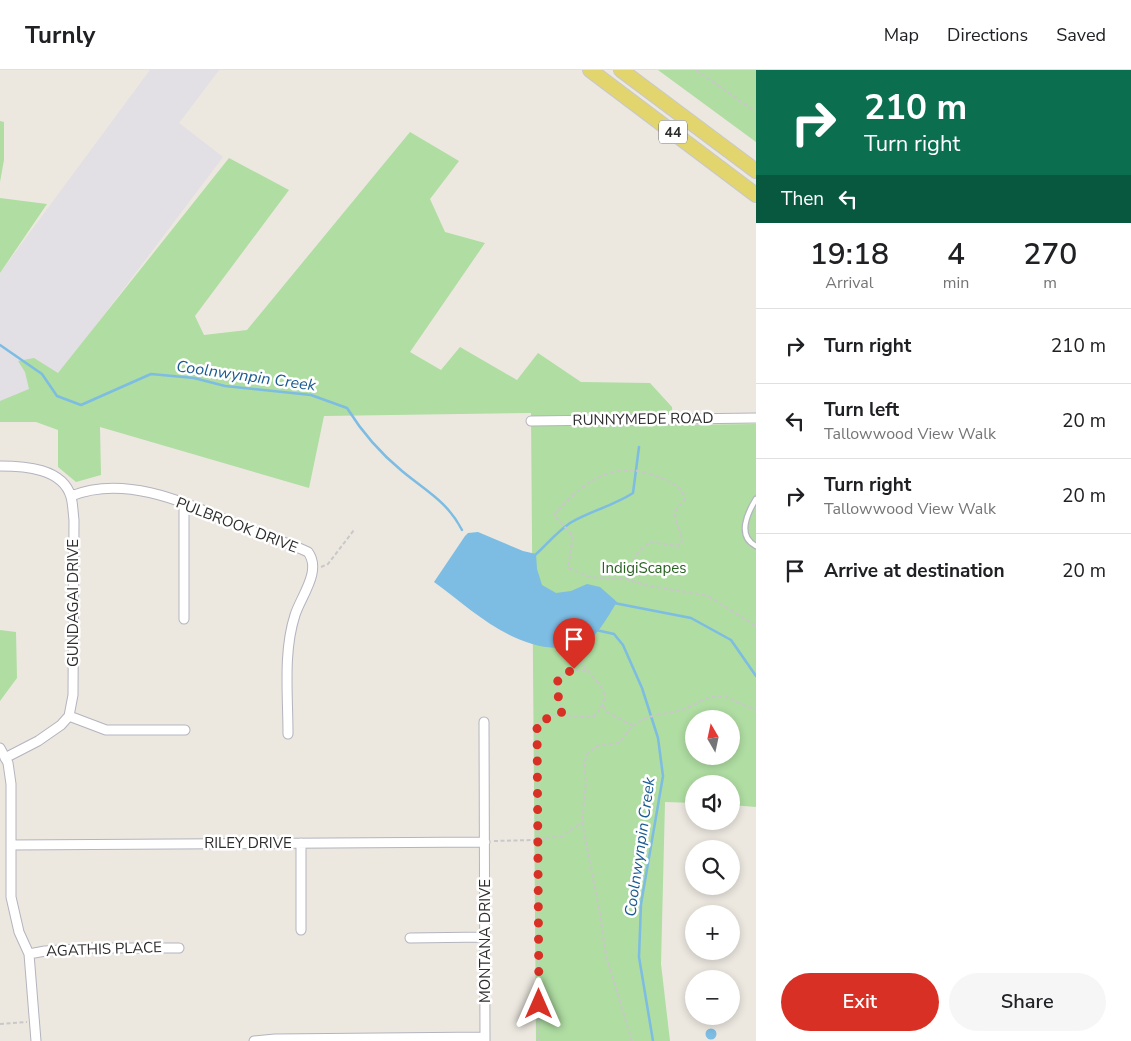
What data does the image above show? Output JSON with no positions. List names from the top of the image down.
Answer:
{
  "streets": {
    "main road": ["44"],
    "street": [
      "RUNNYMEDE ROAD",
      "PULBROOK DRIVE",
      "GUNDAGAI DRIVE",
      "RILEY DRIVE",
      "MONTANA DRIVE",
      "AGATHIS PLACE"
    ]
  },
  "crossings": [
    ["PULBROOK DRIVE", "GUNDAGAI DRIVE"],
    ["RILEY DRIVE", "MONTANA DRIVE"]
  ],
  "water": ["Coolnwynpin Creek"],
  "parks": ["IndigiScapes"],
  "north": "top",
  "page": {
    "header": "Turnly",
    "nav": ["Map", "Directions", "Saved"],
    "turn": ["210 m", "Turn right"],
    "then": "Then",
    "eta": [
      "19:18",
      "Arrival",
      "4",
      "min",
      "270",
      "m"
    ],
    "list": [
      {
        "name": "Turn right",
        "value": "210 m"
      },
      {
        "name": "Turn left",
        "note": "Tallowwood View Walk",
        "value": "20 m"
      },
      {
        "name": "Turn right",
        "note": "Tallowwood View Walk",
        "value": "20 m"
      },
      {
        "name": "Arrive at destination",
        "value": "20 m"
      }
    ],
    "map_buttons": ["+", "−"],
    "buttons": ["Exit", "Share"]
  }
}
